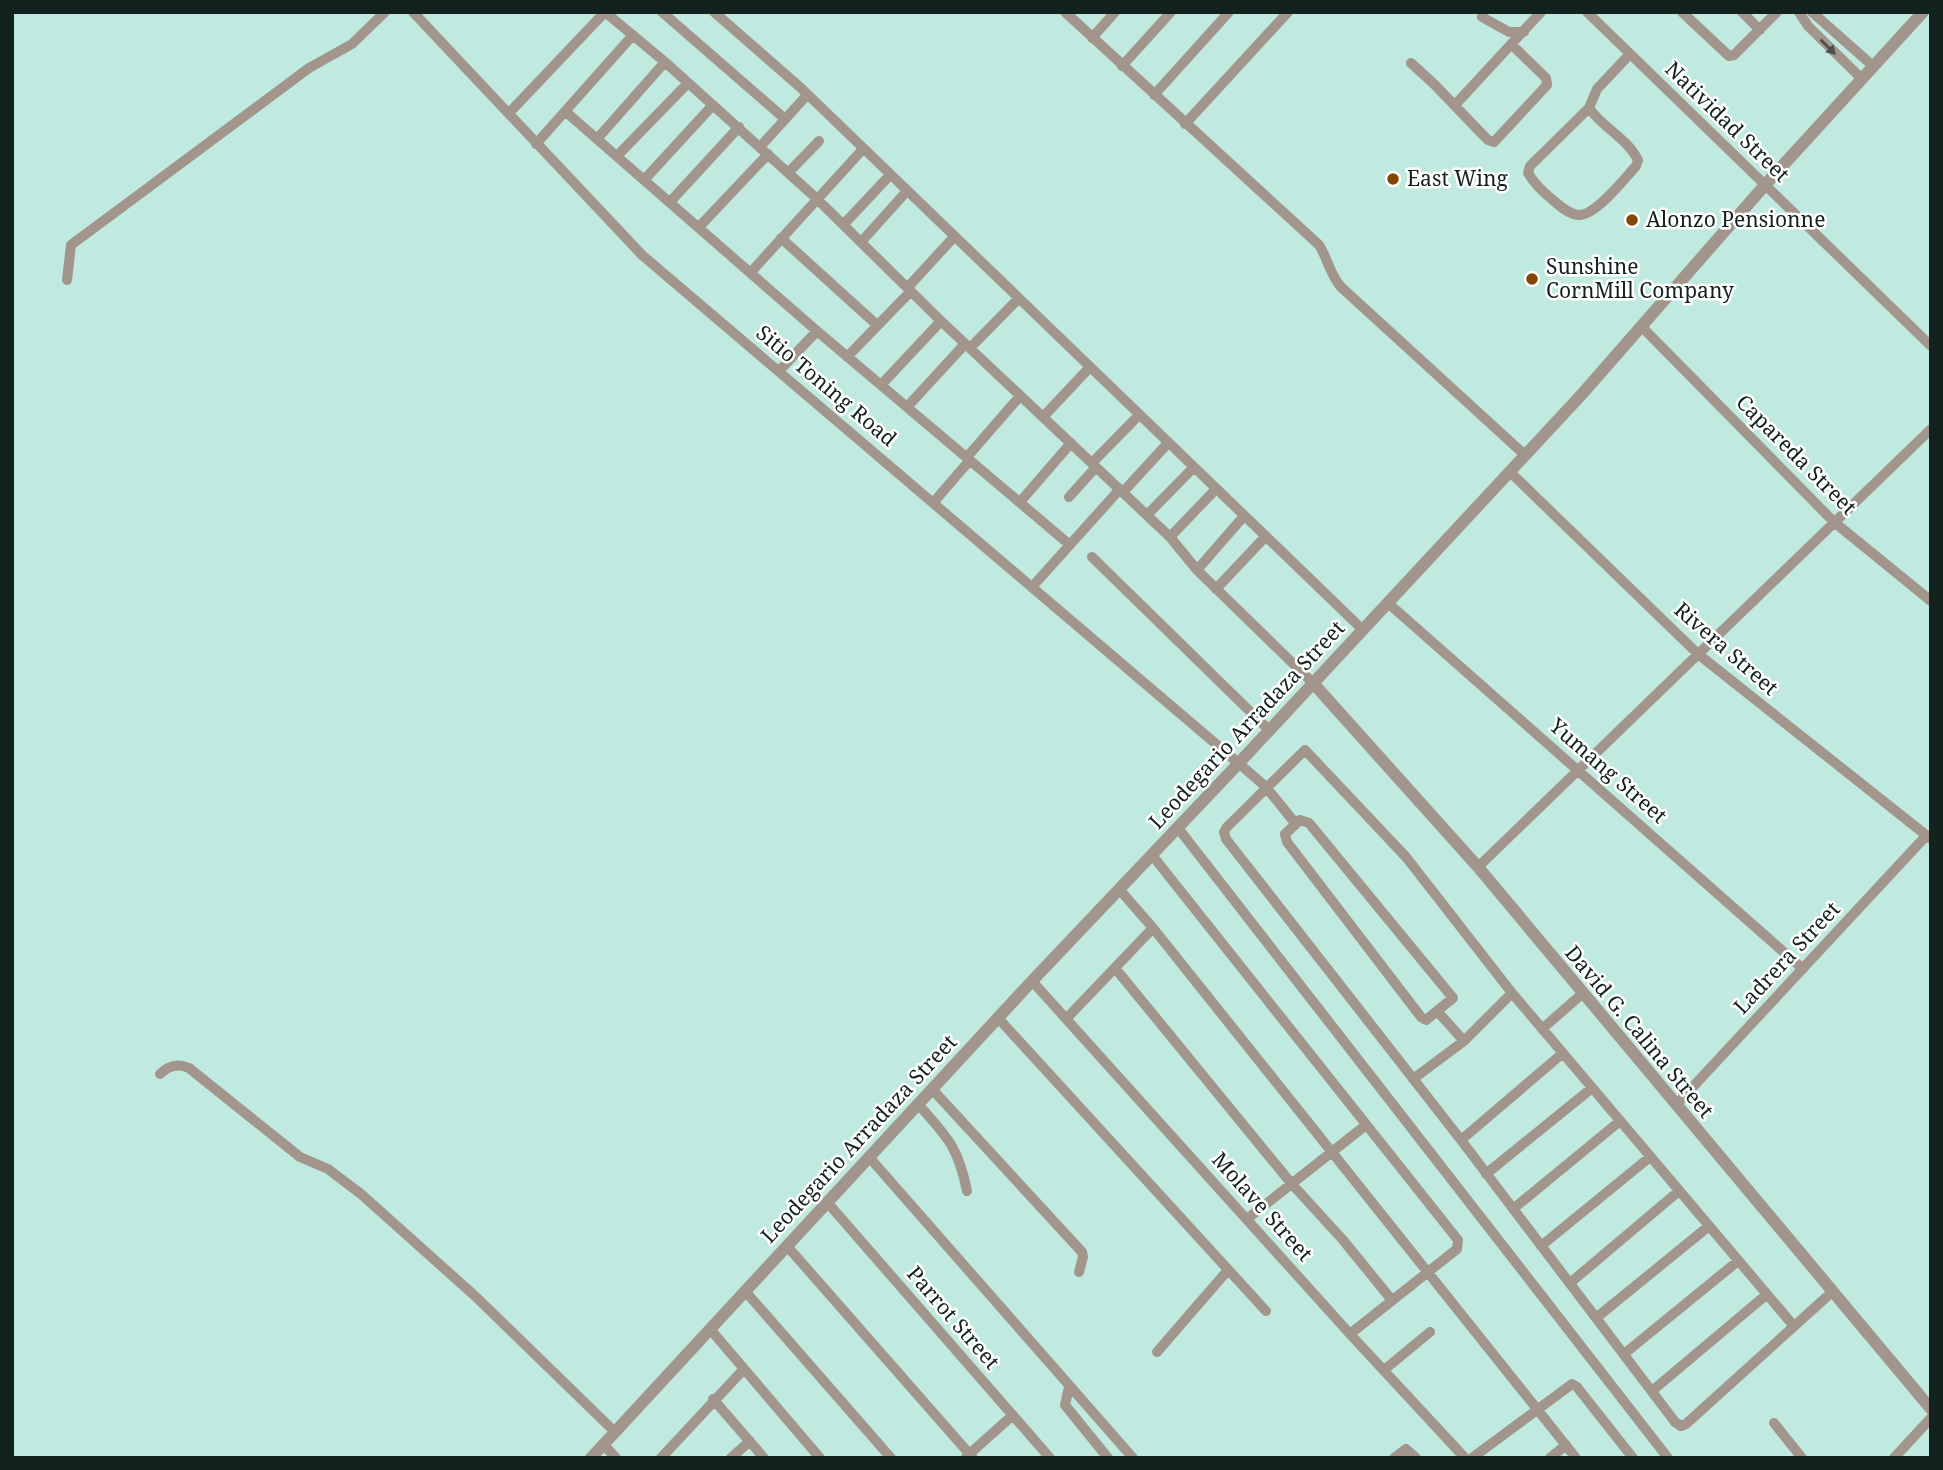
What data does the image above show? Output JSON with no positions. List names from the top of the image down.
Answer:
{
  "streets": {
    "street": [
      "Natividad Street",
      "Sitio Toning Road",
      "Capareda Street",
      "Rivera Street",
      "Leodegario Arradaza Street",
      "Yumang Street",
      "Ladrera Street",
      "David G. Calina Street",
      "Molave Street",
      "Parrot Street"
    ]
  },
  "crossings": [
    ["Natividad Street", "Leodegario Arradaza Street"],
    ["Sitio Toning Road", "Leodegario Arradaza Street"],
    ["Capareda Street", "Leodegario Arradaza Street"],
    ["Rivera Street", "Leodegario Arradaza Street"],
    ["Rivera Street", "Ladrera Street"],
    ["Leodegario Arradaza Street", "Yumang Street"],
    ["Leodegario Arradaza Street", "David G. Calina Street"],
    ["Leodegario Arradaza Street", "Molave Street"],
    ["Leodegario Arradaza Street", "Parrot Street"],
    ["Yumang Street", "Ladrera Street"],
    ["Ladrera Street", "David G. Calina Street"]
  ],
  "places": ["East Wing", "Alonzo Pensionne", "Sunshine CornMill Company"]
}
